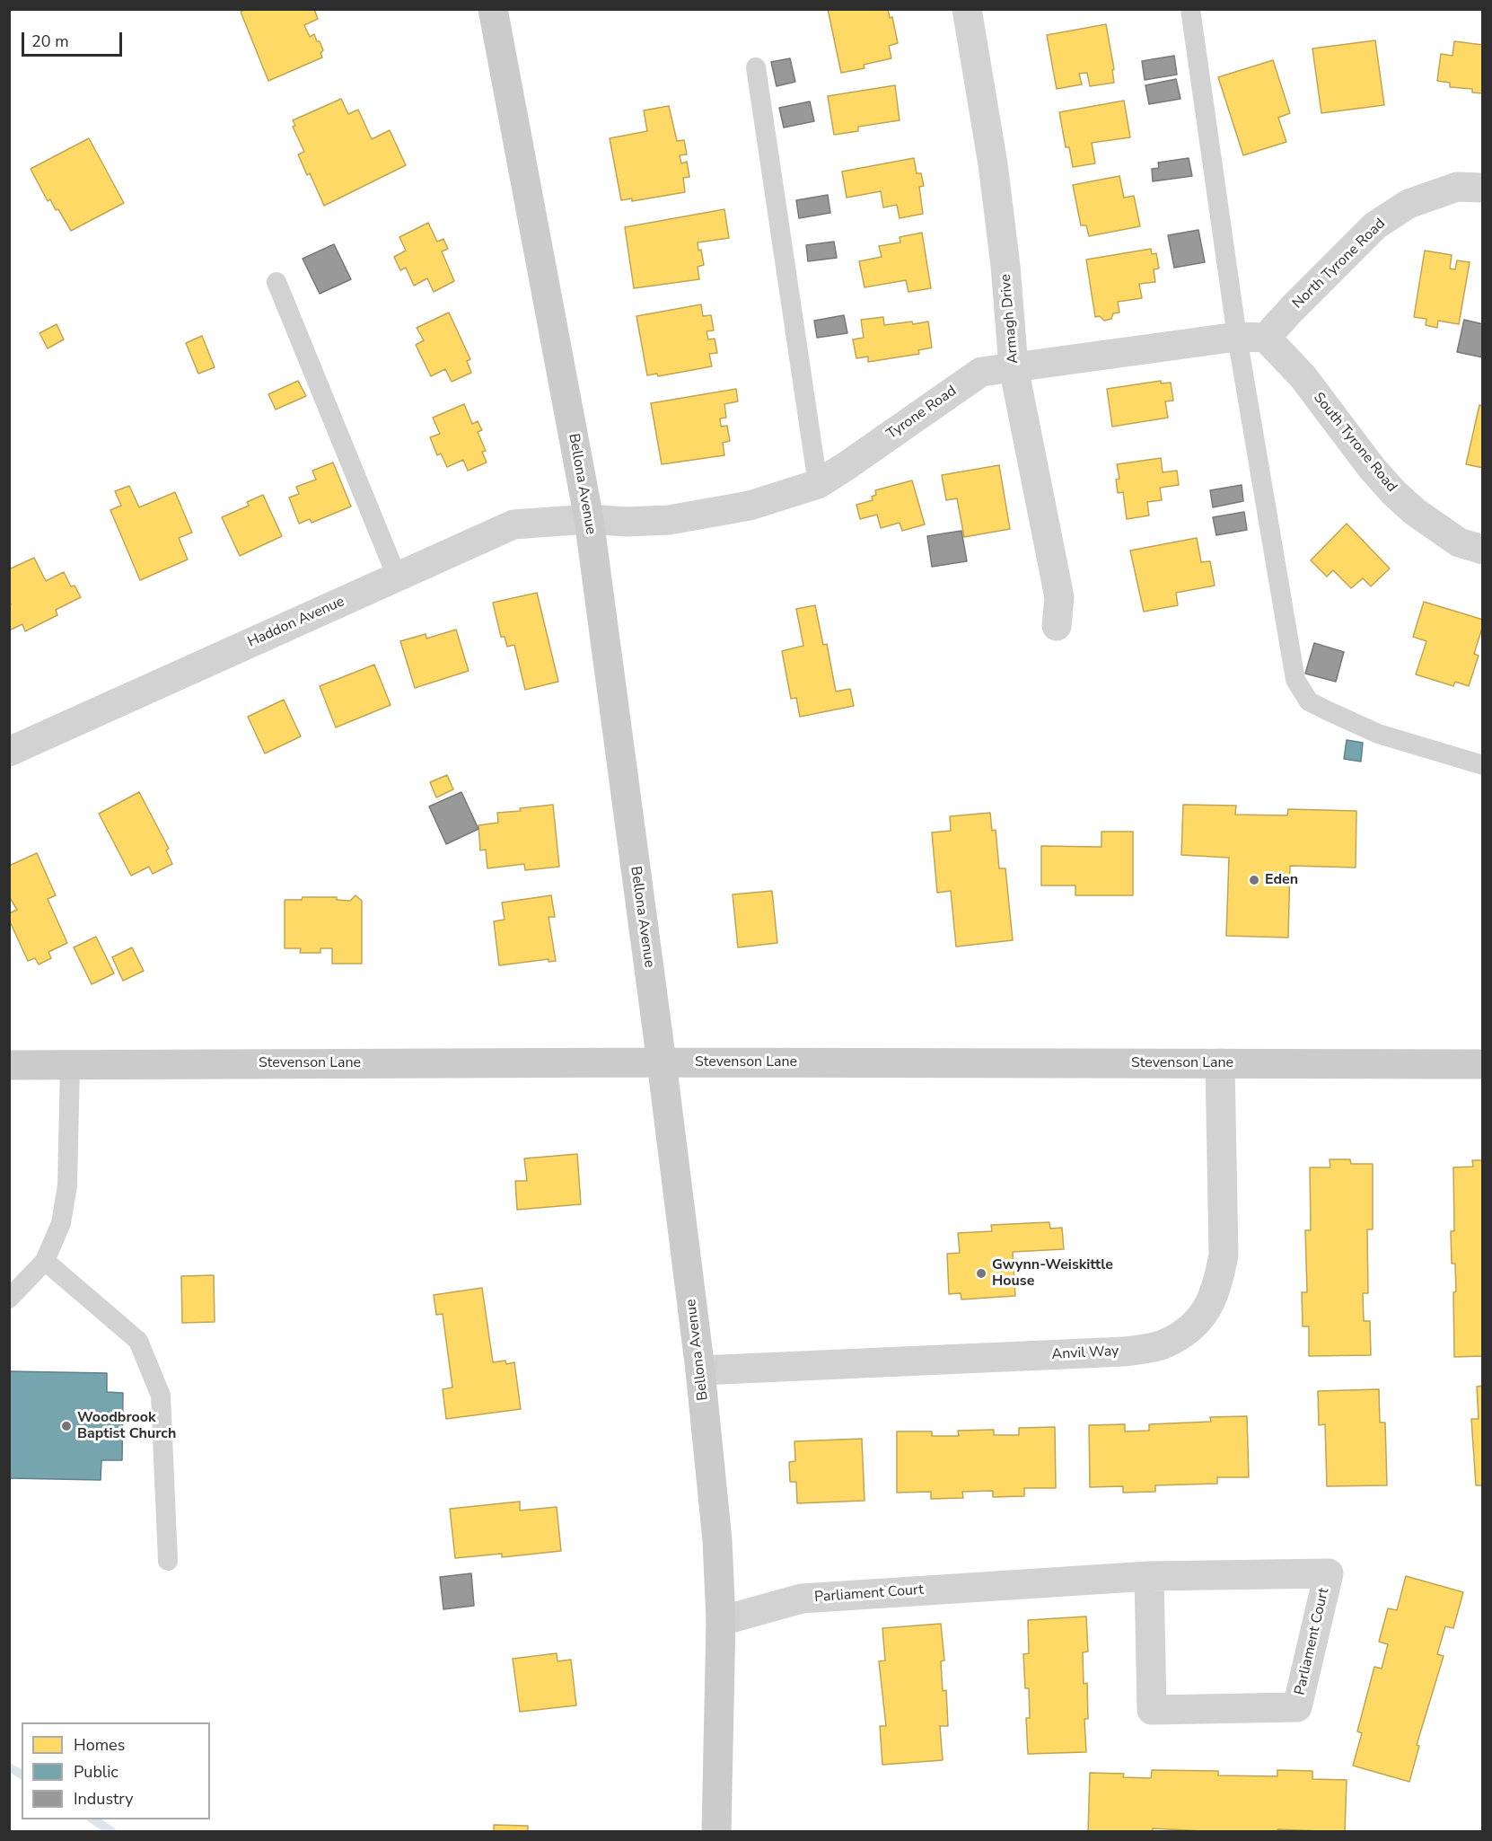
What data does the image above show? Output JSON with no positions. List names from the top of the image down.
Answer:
{
  "streets": {
    "street": [
      "North Tyrone Road",
      "Armagh Drive",
      "Tyrone Road",
      "South Tyrone Road",
      "Bellona Avenue",
      "Haddon Avenue",
      "Stevenson Lane",
      "Anvil Way",
      "Parliament Court"
    ]
  },
  "crossings": [
    ["North Tyrone Road", "Tyrone Road"],
    ["North Tyrone Road", "South Tyrone Road"],
    ["Armagh Drive", "Tyrone Road"],
    ["Tyrone Road", "South Tyrone Road"],
    ["Tyrone Road", "Bellona Avenue"],
    ["Tyrone Road", "Haddon Avenue"],
    ["Bellona Avenue", "Haddon Avenue"],
    ["Bellona Avenue", "Stevenson Lane"],
    ["Bellona Avenue", "Anvil Way"],
    ["Bellona Avenue", "Parliament Court"],
    ["Stevenson Lane", "Anvil Way"]
  ],
  "places": ["Eden", "Gwynn-Weiskittle House", "Woodbrook Baptist Church"],
  "legend": ["Homes", "Public", "Industry"],
  "scale_bar": "20 m"
}
